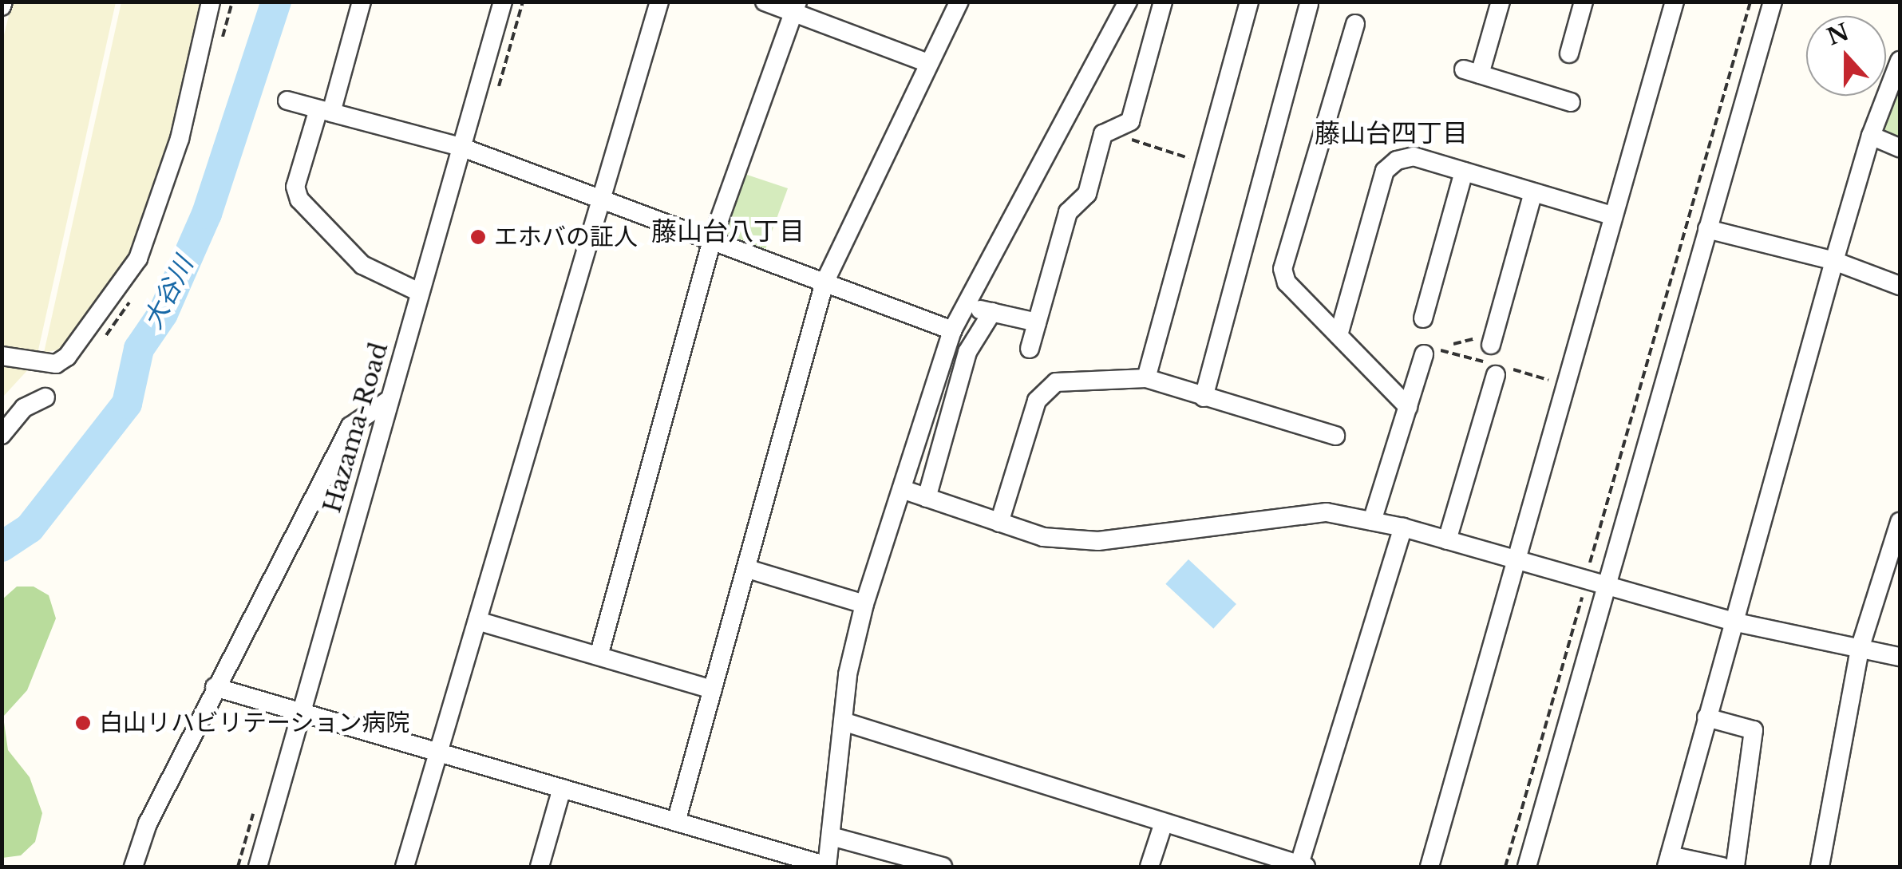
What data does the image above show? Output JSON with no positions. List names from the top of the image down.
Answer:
{
  "streets": {
    "street": ["Hazama-Road"]
  },
  "districts": ["藤山台四丁目", "藤山台八丁目"],
  "water": ["大谷川"],
  "places": ["エホバの証人", "白山リハビリテーション病院"],
  "north": "top"
}
